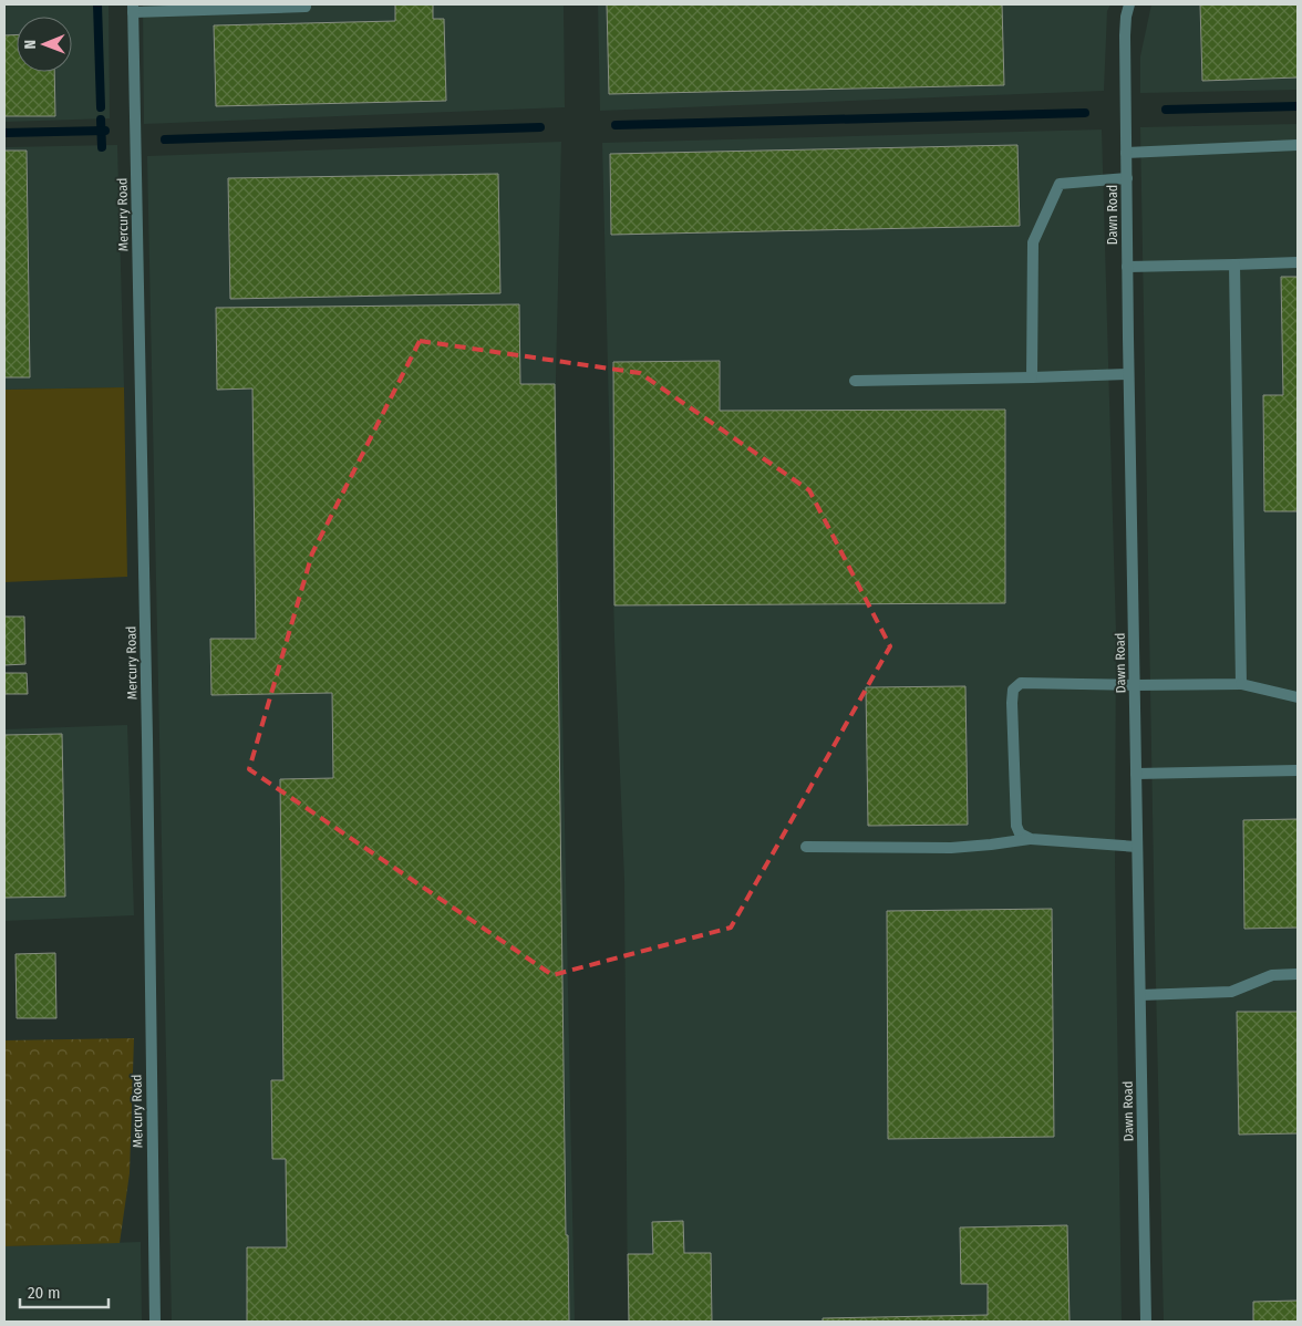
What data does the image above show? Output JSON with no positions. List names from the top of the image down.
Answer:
{
  "streets": {
    "street": ["Mercury Road", "Dawn Road"]
  },
  "scale_bar": "20 m",
  "north": "left"
}
